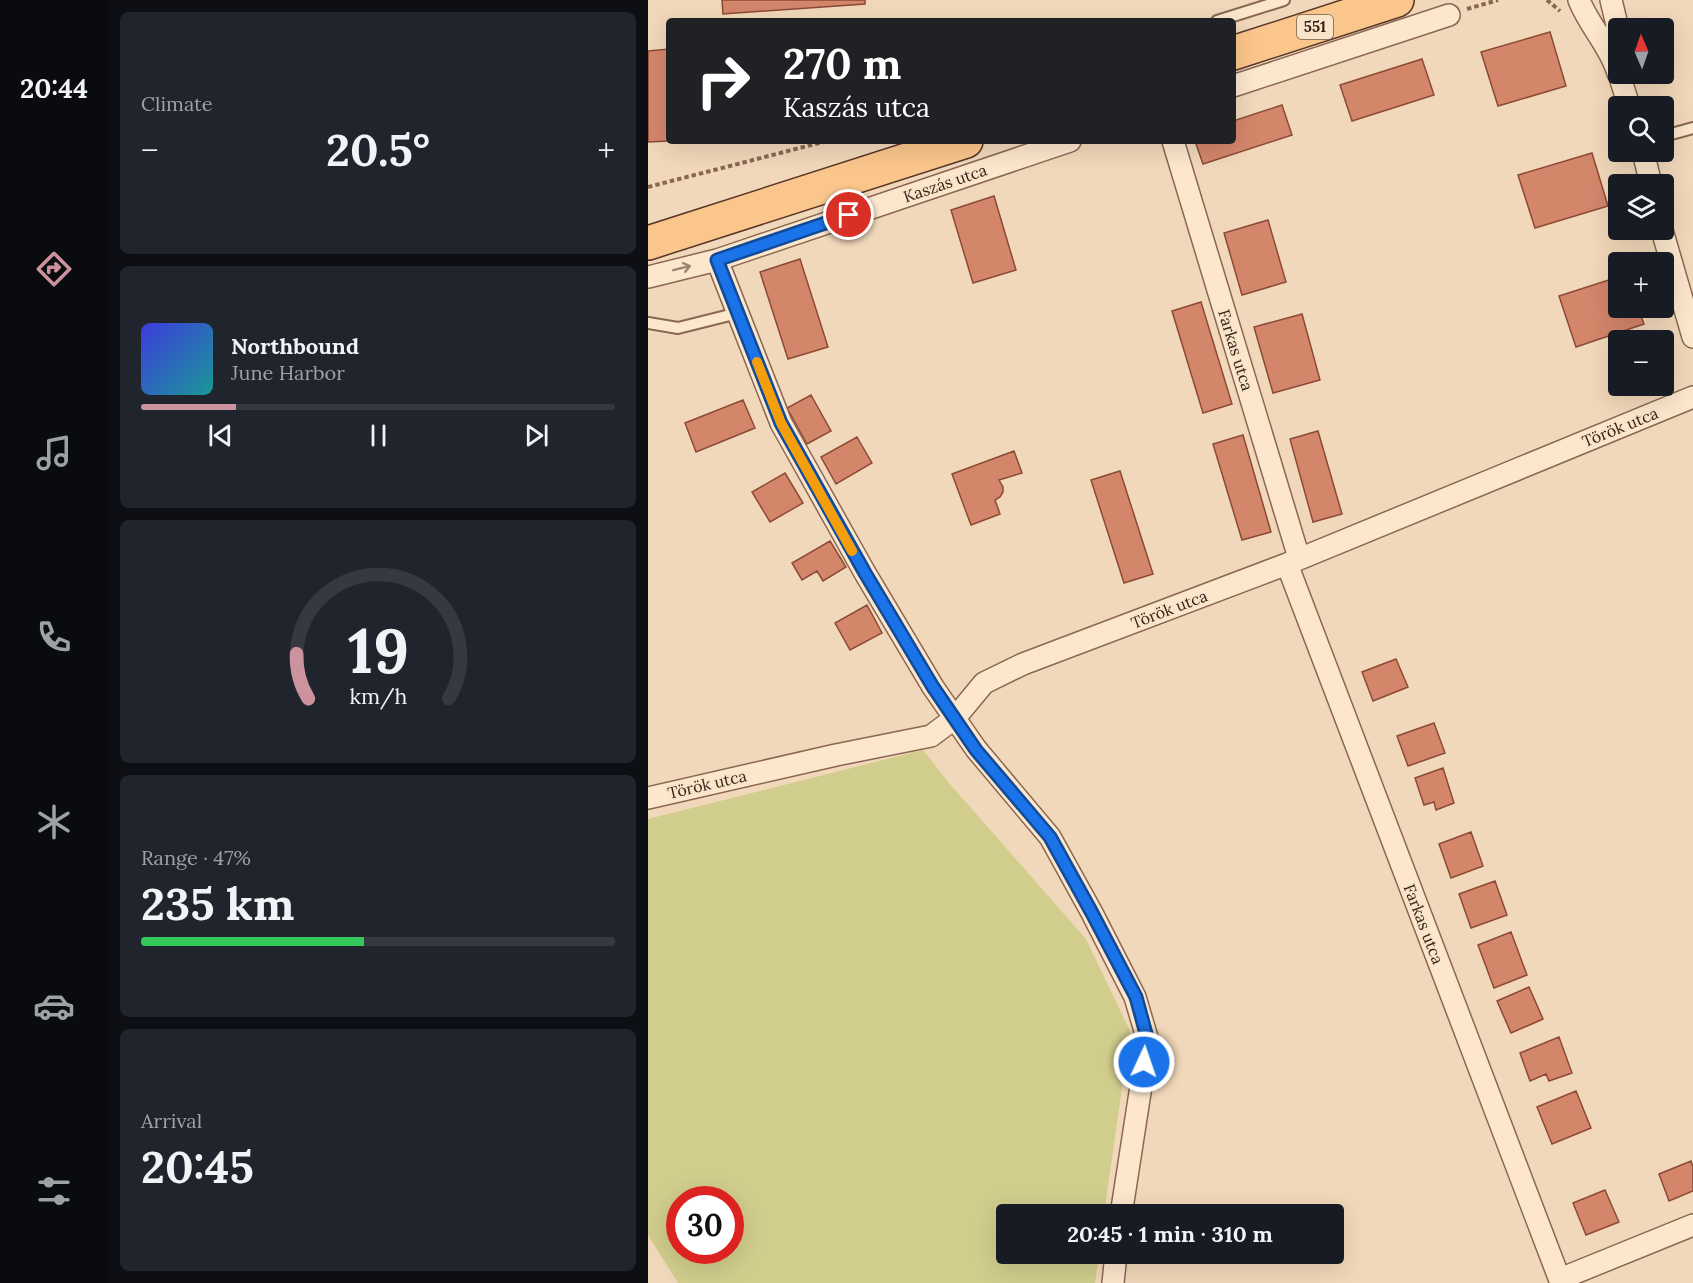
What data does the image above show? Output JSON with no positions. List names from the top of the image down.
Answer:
{
  "streets": {
    "main road": ["551"],
    "street": ["Kaszás utca", "Farkas utca", "Török utca"]
  },
  "crossings": [
    ["Farkas utca", "Török utca"]
  ],
  "north": "top",
  "page": {
    "tabs": "20:44",
    "tile": [
      "Climate",
      ["Range · 47%", "235 km"],
      ["Arrival", "20:45"]
    ],
    "map_buttons": ["+", "−"],
    "turn": ["270 m", "Kaszás utca"],
    "heat": ["−", "20.5°", "+"],
    "song": ["Northbound", "June Harbor"],
    "limit": "30",
    "trip": "20:45 · 1 min · 310 m",
    "gauge": ["19", "km/h"]
  }
}
